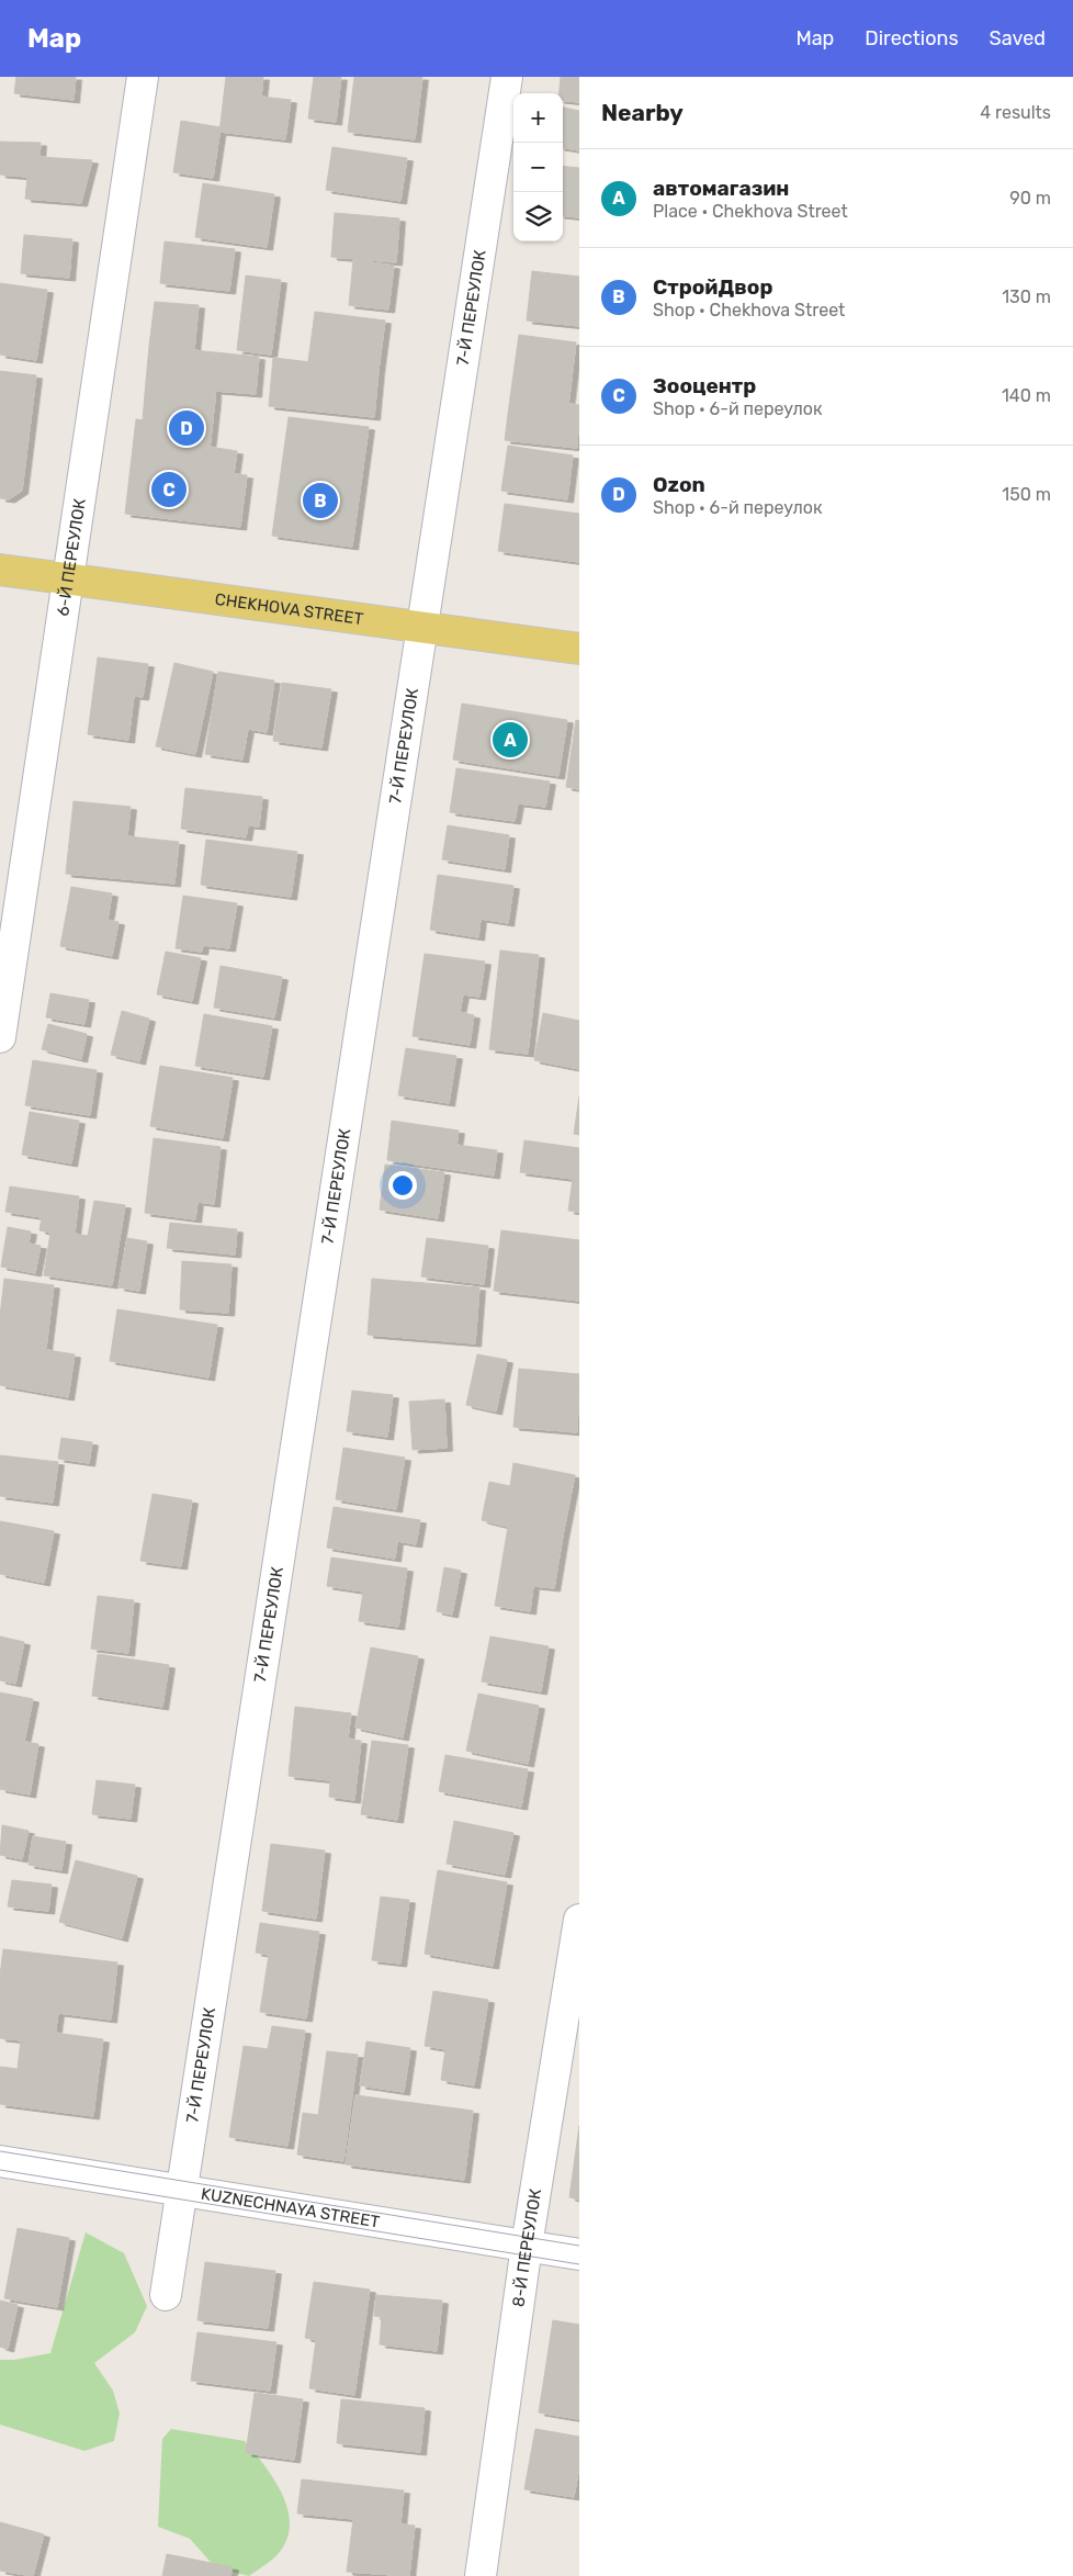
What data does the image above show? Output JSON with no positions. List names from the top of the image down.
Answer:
{
  "streets": {
    "main road": ["CHEKHOVA STREET"],
    "street": [
      "7-Й ПЕРЕУЛОК",
      "6-Й ПЕРЕУЛОК",
      "KUZNECHNAYA STREET",
      "8-Й ПЕРЕУЛОК"
    ]
  },
  "crossings": [
    ["7-Й ПЕРЕУЛОК", "CHEKHOVA STREET"],
    ["7-Й ПЕРЕУЛОК", "KUZNECHNAYA STREET"],
    ["6-Й ПЕРЕУЛОК", "CHEKHOVA STREET"],
    ["KUZNECHNAYA STREET", "8-Й ПЕРЕУЛОК"]
  ],
  "page": {
    "header": "Map",
    "nav": ["Map", "Directions", "Saved"],
    "heading": ["Nearby", "4 results"],
    "map_buttons": ["+", "−"],
    "list": [
      {
        "mark": "A",
        "name": "автомагазин",
        "note": "Place · Chekhova Street",
        "value": "90 m"
      },
      {
        "mark": "B",
        "name": "СтройДвор",
        "note": "Shop · Chekhova Street",
        "value": "130 m"
      },
      {
        "mark": "C",
        "name": "Зооцентр",
        "note": "Shop · 6-й переулок",
        "value": "140 m"
      },
      {
        "mark": "D",
        "name": "Ozon",
        "note": "Shop · 6-й переулок",
        "value": "150 m"
      }
    ],
    "pins": [
      "D",
      "C",
      "B",
      "A"
    ]
  }
}
